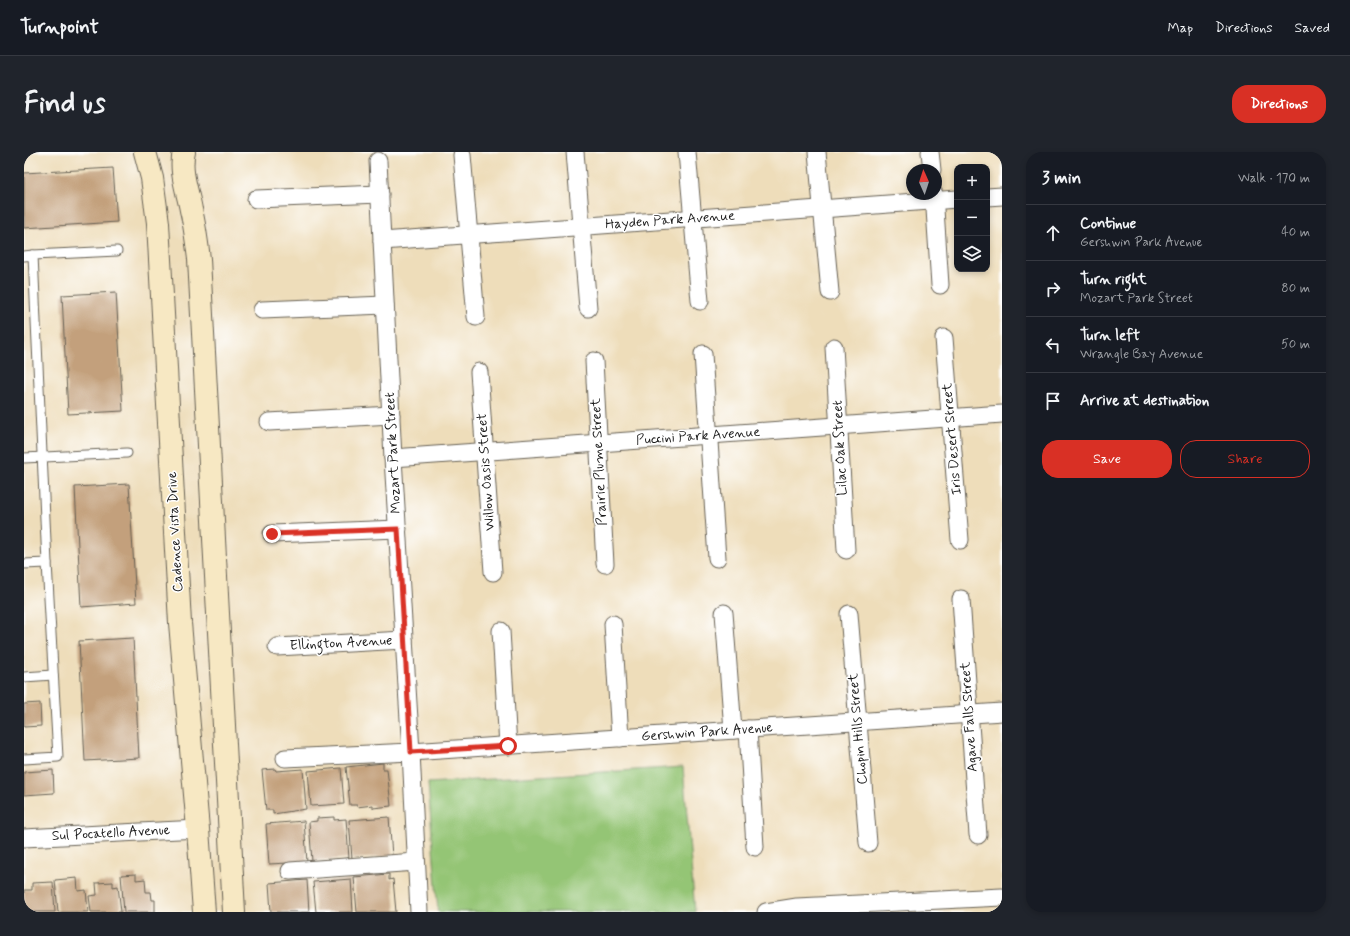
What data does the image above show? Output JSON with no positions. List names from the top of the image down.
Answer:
{
  "streets": {
    "street": [
      "Hayden Park Avenue",
      "Puccini Park Avenue",
      "Iris Desert Street",
      "Lilac Oak Street",
      "Mozart Park Street",
      "Prairie Plume Street",
      "Willow Oasis Street",
      "Cadence Vista Drive",
      "Ellington Avenue",
      "Agave Falls Street",
      "Chopin Hills Street",
      "Gershwin Park Avenue",
      "Sul Pocatello Avenue"
    ]
  },
  "crossings": [
    ["Hayden Park Avenue", "Mozart Park Street"],
    ["Puccini Park Avenue", "Iris Desert Street"],
    ["Puccini Park Avenue", "Lilac Oak Street"],
    ["Puccini Park Avenue", "Mozart Park Street"],
    ["Puccini Park Avenue", "Prairie Plume Street"],
    ["Puccini Park Avenue", "Willow Oasis Street"],
    ["Mozart Park Street", "Ellington Avenue"],
    ["Mozart Park Street", "Gershwin Park Avenue"],
    ["Cadence Vista Drive", "Sul Pocatello Avenue"],
    ["Agave Falls Street", "Gershwin Park Avenue"],
    ["Chopin Hills Street", "Gershwin Park Avenue"]
  ],
  "north": "top",
  "page": {
    "header": "Turnpoint",
    "nav": ["Map", "Directions", "Saved"],
    "buttons": [
      "Directions",
      ["Save", "Share"]
    ],
    "title": "Find us",
    "heading": ["3 min", "Walk · 170 m"],
    "map_buttons": ["+", "−"],
    "list": [
      ["Continue", "Gershwin Park Avenue", "40 m"],
      ["Turn right", "Mozart Park Street", "80 m"],
      ["Turn left", "Wrangle Bay Avenue", "50 m"],
      "Arrive at destination"
    ]
  }
}
